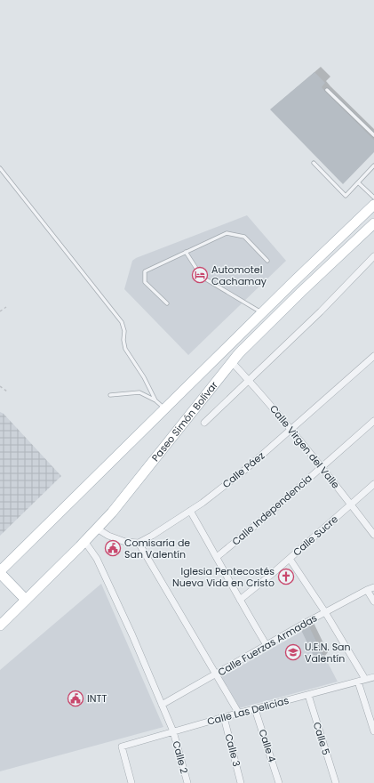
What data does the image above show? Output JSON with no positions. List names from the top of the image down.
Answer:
{
  "streets": {
    "main road": ["Paseo Simón Bolívar"],
    "street": [
      "Calle Virgen del Valle",
      "Calle Páez",
      "Calle Independencia",
      "Calle Sucre",
      "Calle Fuerzas Armadas",
      "Calle Las Delicias",
      "Calle 5",
      "Calle 4",
      "Calle 3",
      "Calle 2"
    ]
  },
  "crossings": [
    ["Paseo Simón Bolívar", "Calle Virgen del Valle"],
    ["Paseo Simón Bolívar", "Calle 2"],
    ["Calle Virgen del Valle", "Calle Páez"],
    ["Calle Virgen del Valle", "Calle Independencia"],
    ["Calle Virgen del Valle", "Calle Sucre"],
    ["Calle Fuerzas Armadas", "Calle 2"],
    ["Calle Las Delicias", "Calle 5"],
    ["Calle Las Delicias", "Calle 4"],
    ["Calle Las Delicias", "Calle 3"],
    ["Calle Las Delicias", "Calle 2"]
  ],
  "places": {
    "hotel": ["Automotel Cachamay"],
    "public building": ["Comisaría de San Valentín", "INTT"],
    "church": ["Iglesia Pentecostés Nueva Vida en Cristo"],
    "school or university": ["U.E.N. San Valentín"]
  }
}
